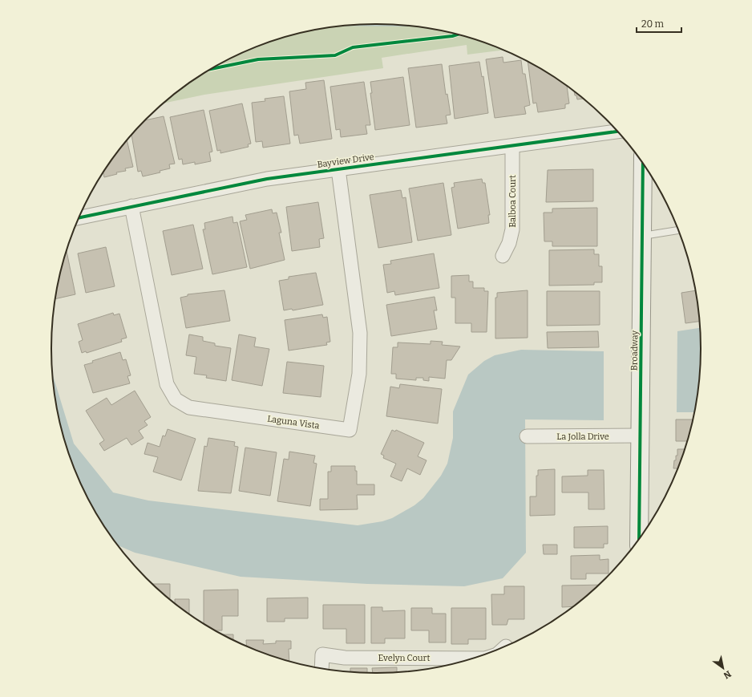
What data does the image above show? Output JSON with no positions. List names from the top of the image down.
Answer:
{
  "streets": {
    "street": [
      "Bayview Drive",
      "Balboa Court",
      "Broadway",
      "Laguna Vista",
      "La Jolla Drive",
      "Evelyn Court"
    ]
  },
  "crossings": [
    ["Bayview Drive", "Balboa Court"],
    ["Bayview Drive", "Laguna Vista"],
    ["Broadway", "La Jolla Drive"]
  ],
  "scale_bar": "20 m",
  "north": "bottom right"
}
